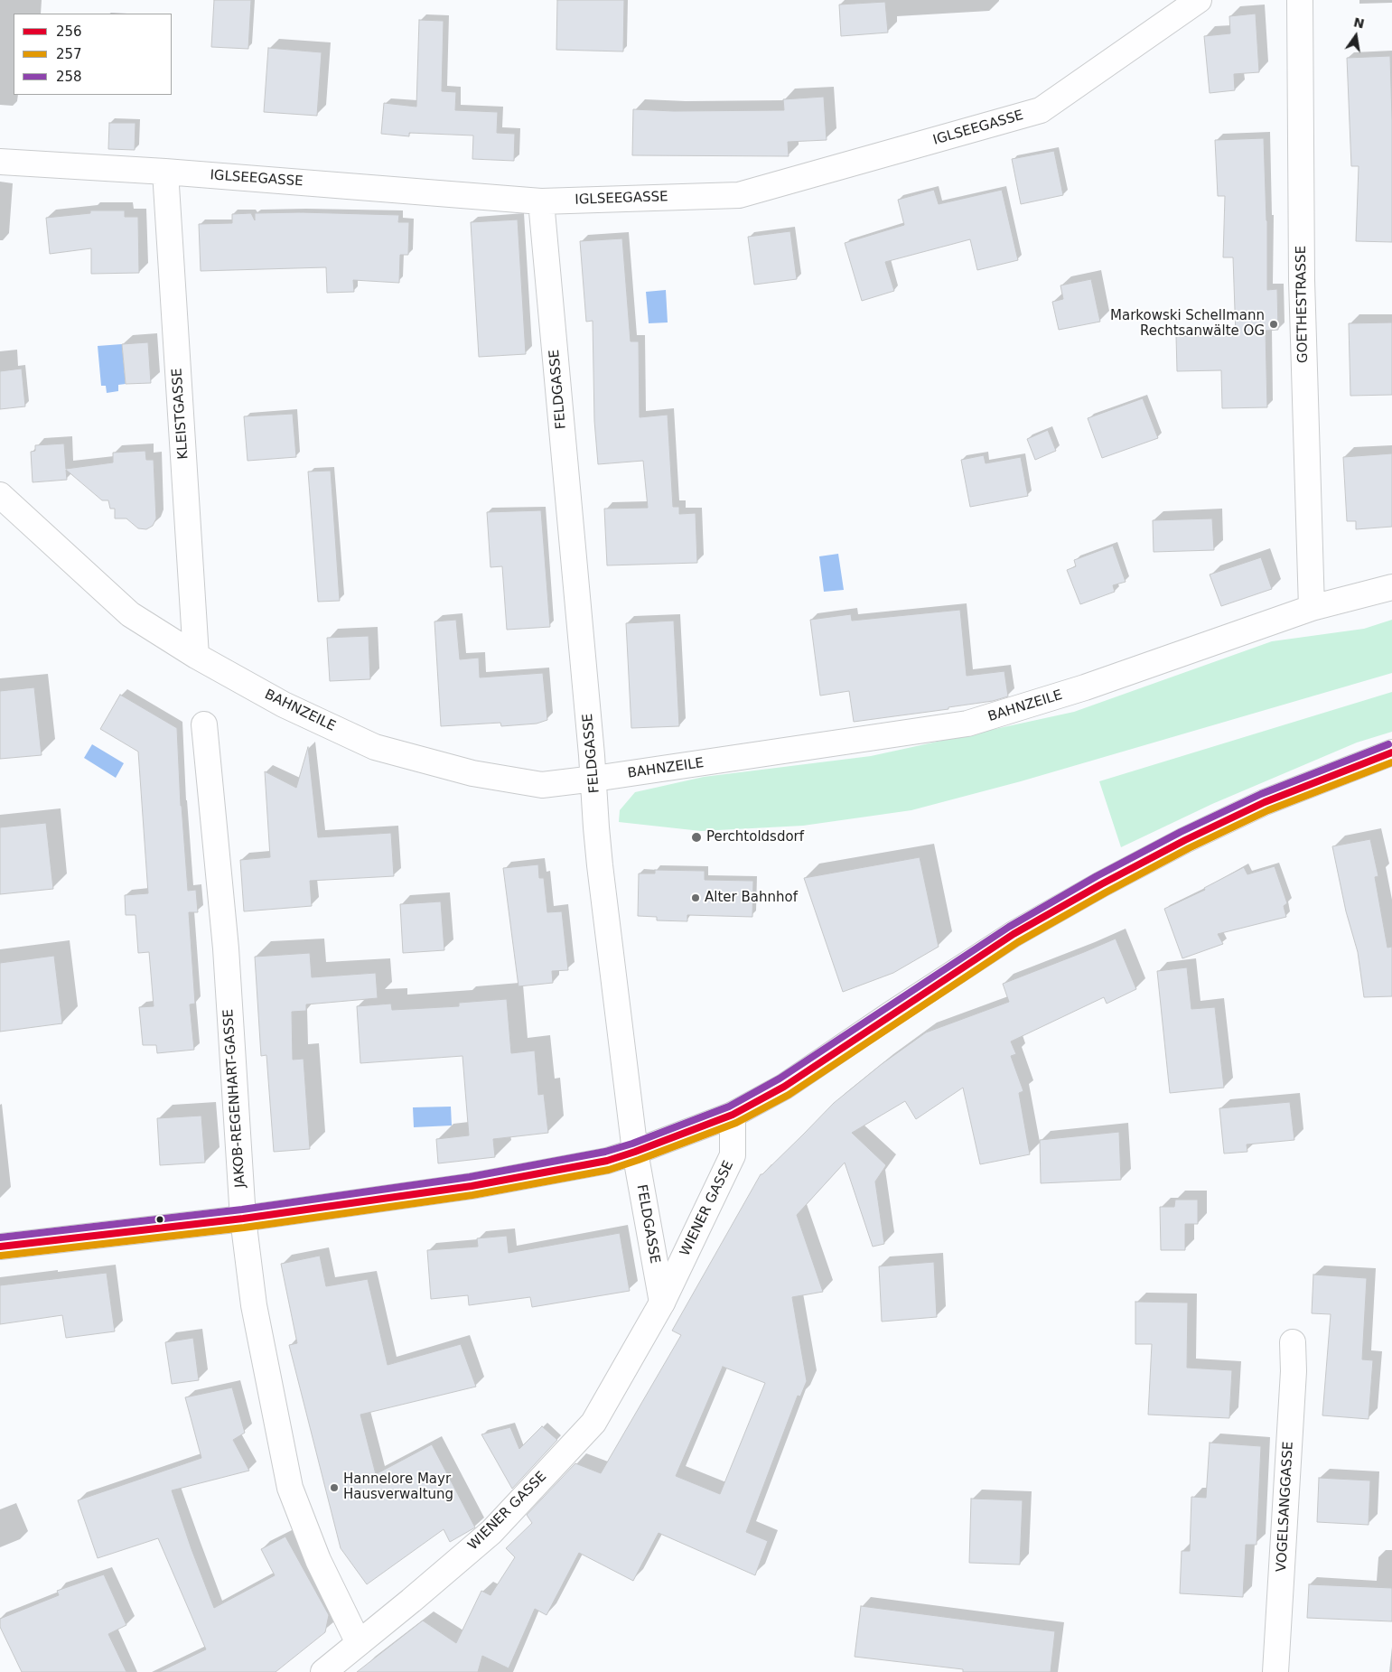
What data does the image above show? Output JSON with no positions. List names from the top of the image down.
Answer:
{
  "streets": {
    "street": [
      "IGLSEEGASSE",
      "GOETHESTRASSE",
      "FELDGASSE",
      "KLEISTGASSE",
      "BAHNZEILE",
      "JAKOB-REGENHART-GASSE",
      "WIENER GASSE",
      "VOGELSANGGASSE"
    ]
  },
  "crossings": [
    ["IGLSEEGASSE", "FELDGASSE"],
    ["IGLSEEGASSE", "KLEISTGASSE"],
    ["GOETHESTRASSE", "BAHNZEILE"],
    ["FELDGASSE", "BAHNZEILE"],
    ["FELDGASSE", "WIENER GASSE"],
    ["KLEISTGASSE", "BAHNZEILE"],
    ["JAKOB-REGENHART-GASSE", "WIENER GASSE"]
  ],
  "places": [
    "Markowski Schellmann Rechtsanwälte OG",
    "Perchtoldsdorf",
    "Alter Bahnhof",
    "Hannelore Mayr Hausverwaltung"
  ],
  "lines": ["transit line 258", "transit line 256", "transit line 257"],
  "legend": ["256", "257", "258"],
  "north": "top"
}
